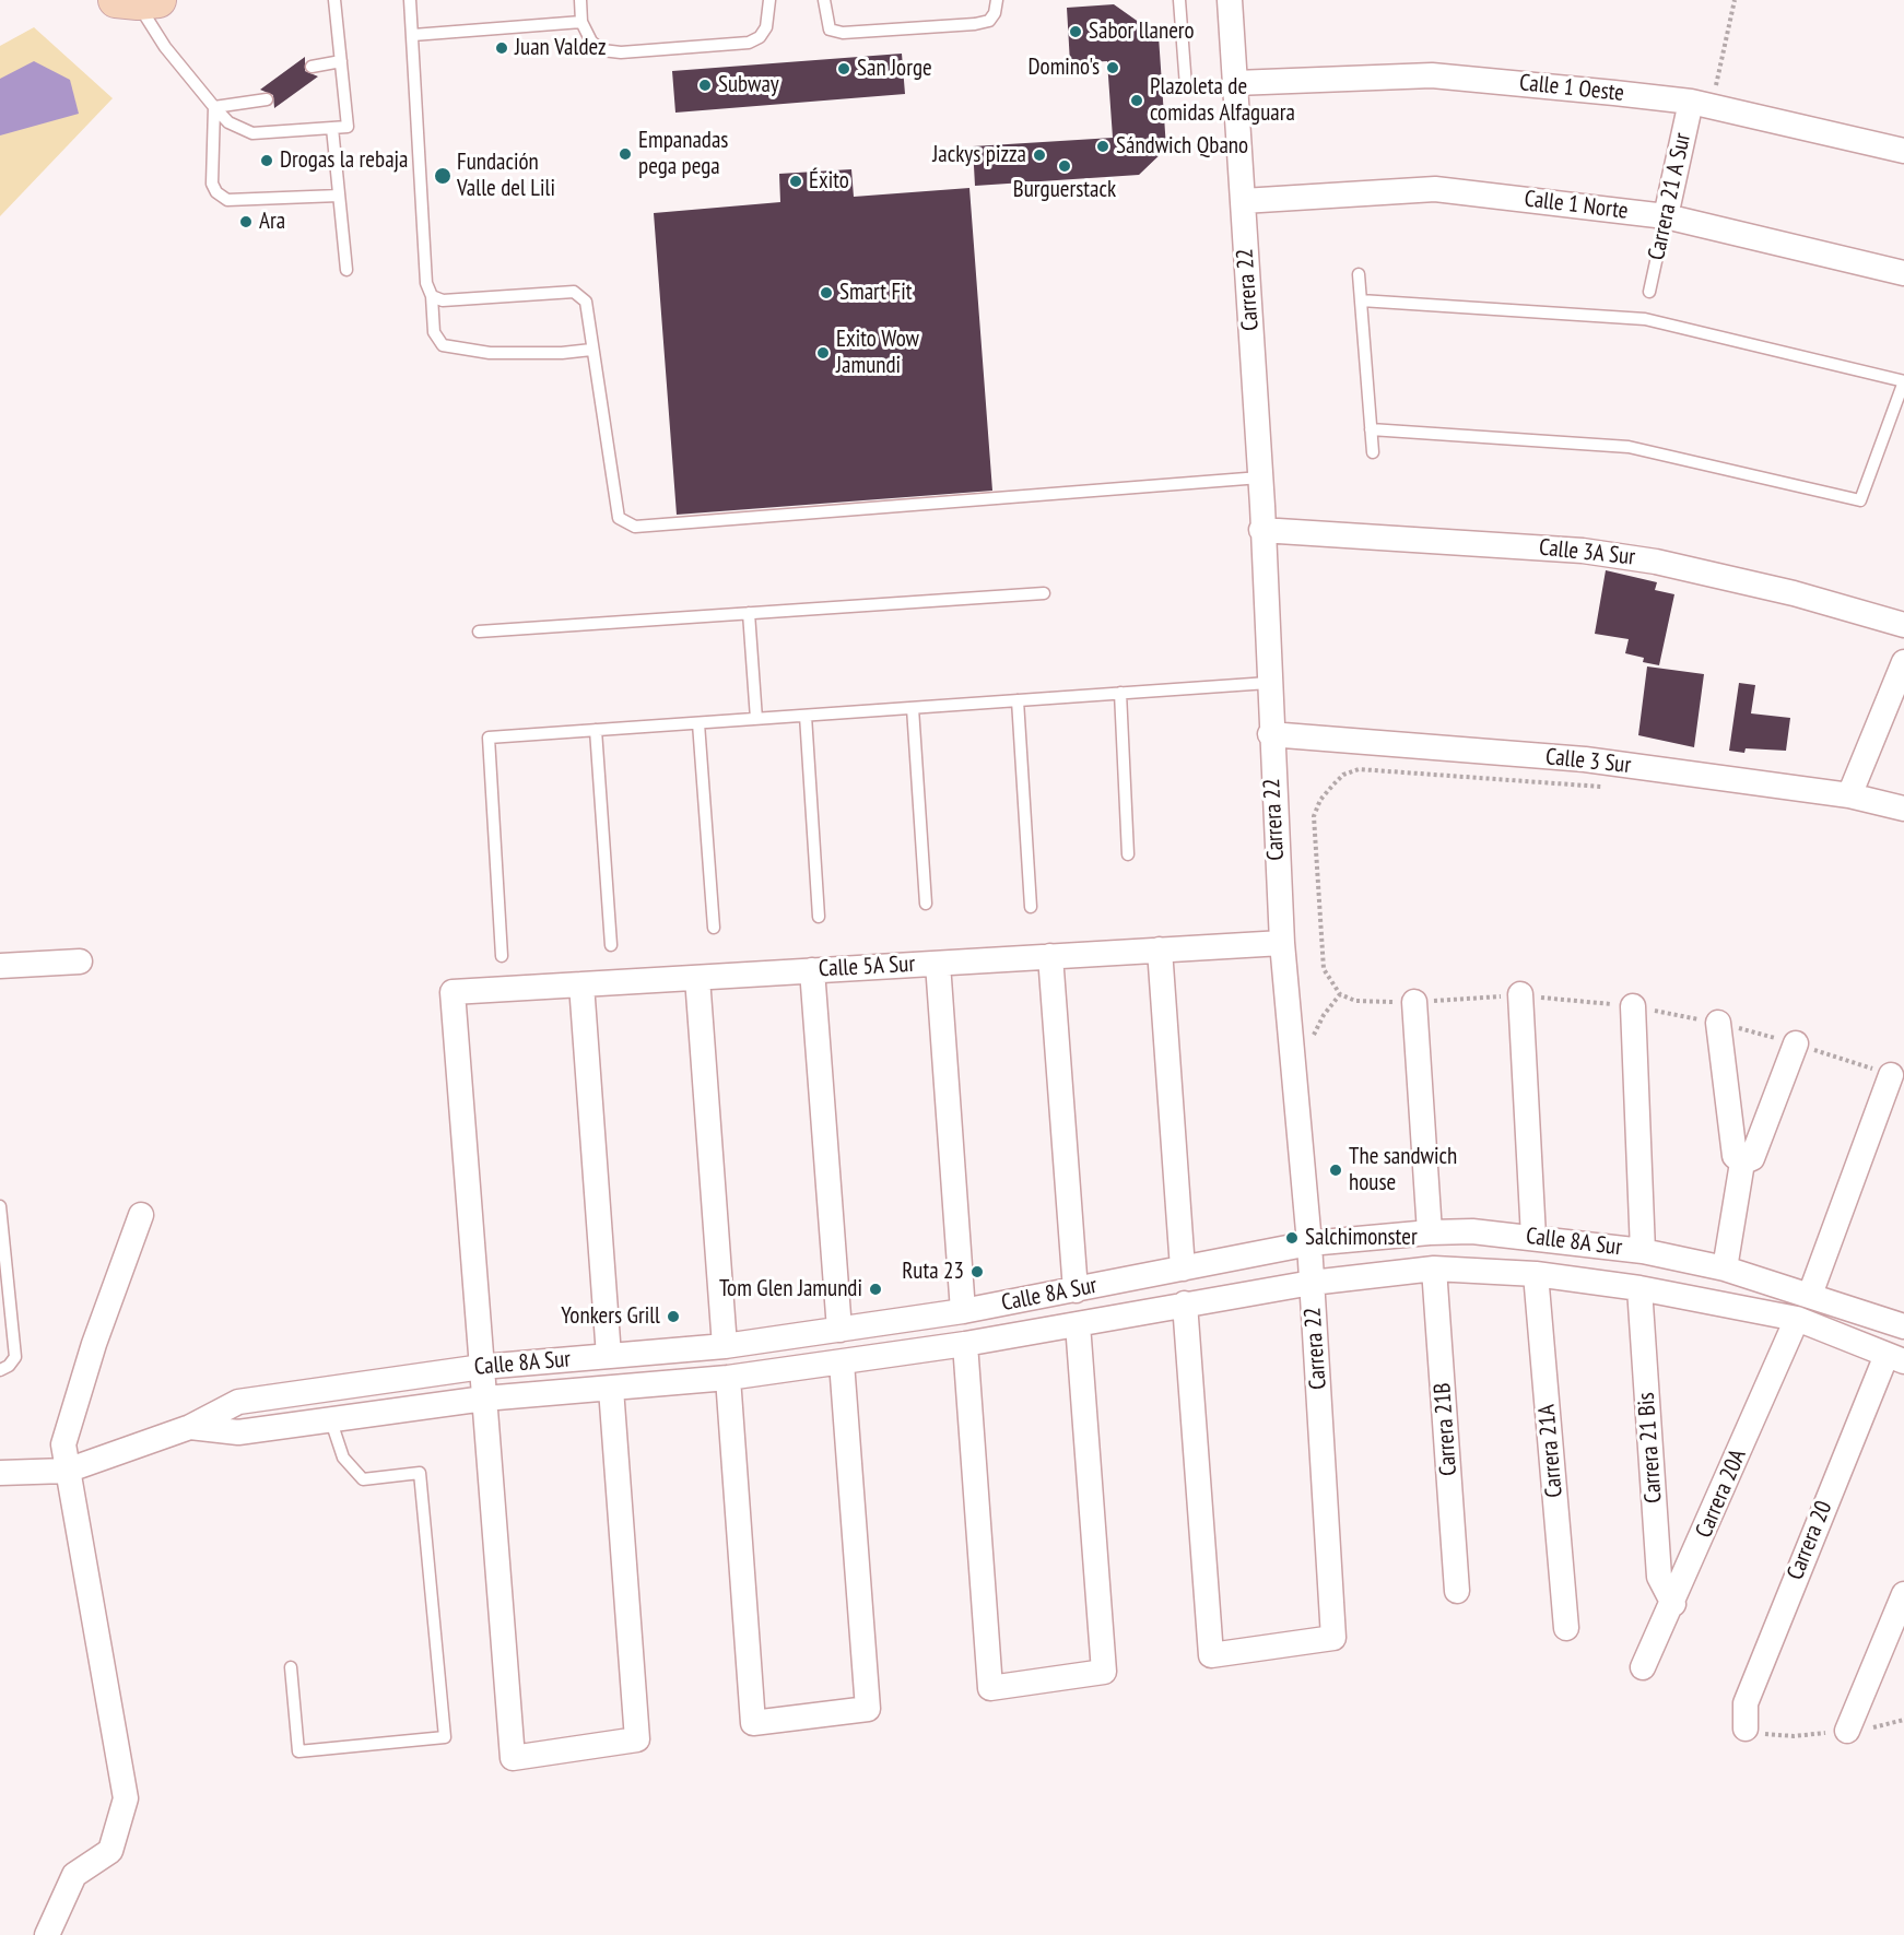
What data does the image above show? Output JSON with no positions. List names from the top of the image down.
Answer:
{
  "streets": {
    "street": [
      "Calle 1 Oeste",
      "Carrera 21 A Sur",
      "Calle 1 Norte",
      "Carrera 22",
      "Calle 3A Sur",
      "Calle 3 Sur",
      "Calle 5A Sur",
      "Calle 8A Sur",
      "Carrera 21B",
      "Carrera 21 Bis",
      "Carrera 21A",
      "Carrera 20A",
      "Carrera 20"
    ]
  },
  "crossings": [
    ["Calle 1 Oeste", "Carrera 21 A Sur"],
    ["Calle 1 Oeste", "Carrera 22"],
    ["Carrera 21 A Sur", "Calle 1 Norte"],
    ["Calle 1 Norte", "Carrera 22"],
    ["Carrera 22", "Calle 3A Sur"],
    ["Carrera 22", "Calle 3 Sur"],
    ["Carrera 22", "Calle 5A Sur"],
    ["Carrera 22", "Calle 8A Sur"],
    ["Calle 5A Sur", "Calle 8A Sur"],
    ["Calle 8A Sur", "Carrera 21B"],
    ["Calle 8A Sur", "Carrera 21 Bis"],
    ["Calle 8A Sur", "Carrera 21A"],
    ["Calle 8A Sur", "Carrera 20A"],
    ["Calle 8A Sur", "Carrera 20"],
    ["Carrera 21 Bis", "Carrera 20A"]
  ],
  "places": [
    "Sabor llanero",
    "Juan Valdez",
    "Domino's",
    "San Jorge",
    "Subway",
    "Plazoleta de comidas Alfaguara",
    "Sándwich Qbano",
    "Empanadas pega pega",
    "Jackys pizza",
    "Drogas la rebaja",
    "Burguerstack",
    "Fundación Valle del Lili",
    "Éxito",
    "Ara",
    "Smart Fit",
    "Exito Wow Jamundi",
    "The sandwich house",
    "Salchimonster",
    "Ruta 23",
    "Tom Glen Jamundi",
    "Yonkers Grill"
  ]
}
